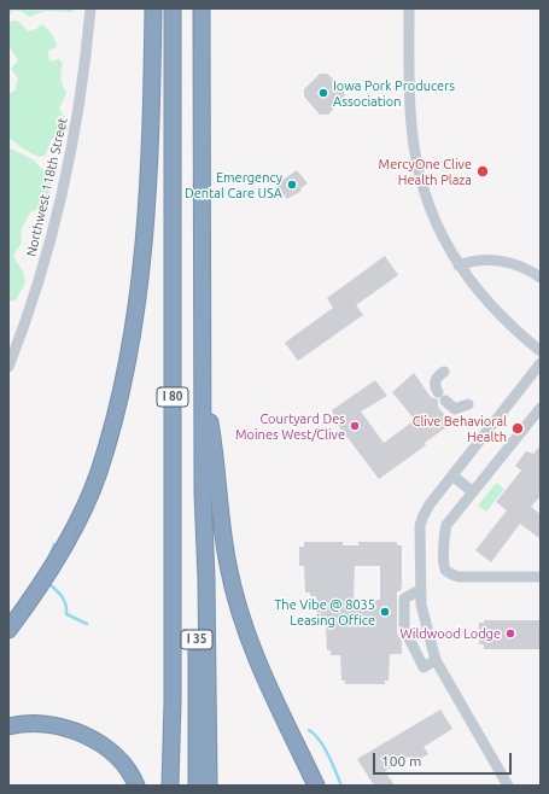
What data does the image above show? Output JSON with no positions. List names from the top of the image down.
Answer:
{
  "streets": {
    "highway": ["I 80", "I 35"],
    "street": ["Northwest 118th Street"]
  },
  "crossings": [
    ["I 80", "I 35"]
  ],
  "places": [
    "Iowa Pork Producers Association",
    "MercyOne Clive Health Plaza",
    "Emergency Dental Care USA",
    "Courtyard Des Moines West/Clive",
    "Clive Behavioral Health",
    "The Vibe @ 8035 Leasing Office",
    "Wildwood Lodge"
  ],
  "scale_bar": "100 m"
}
